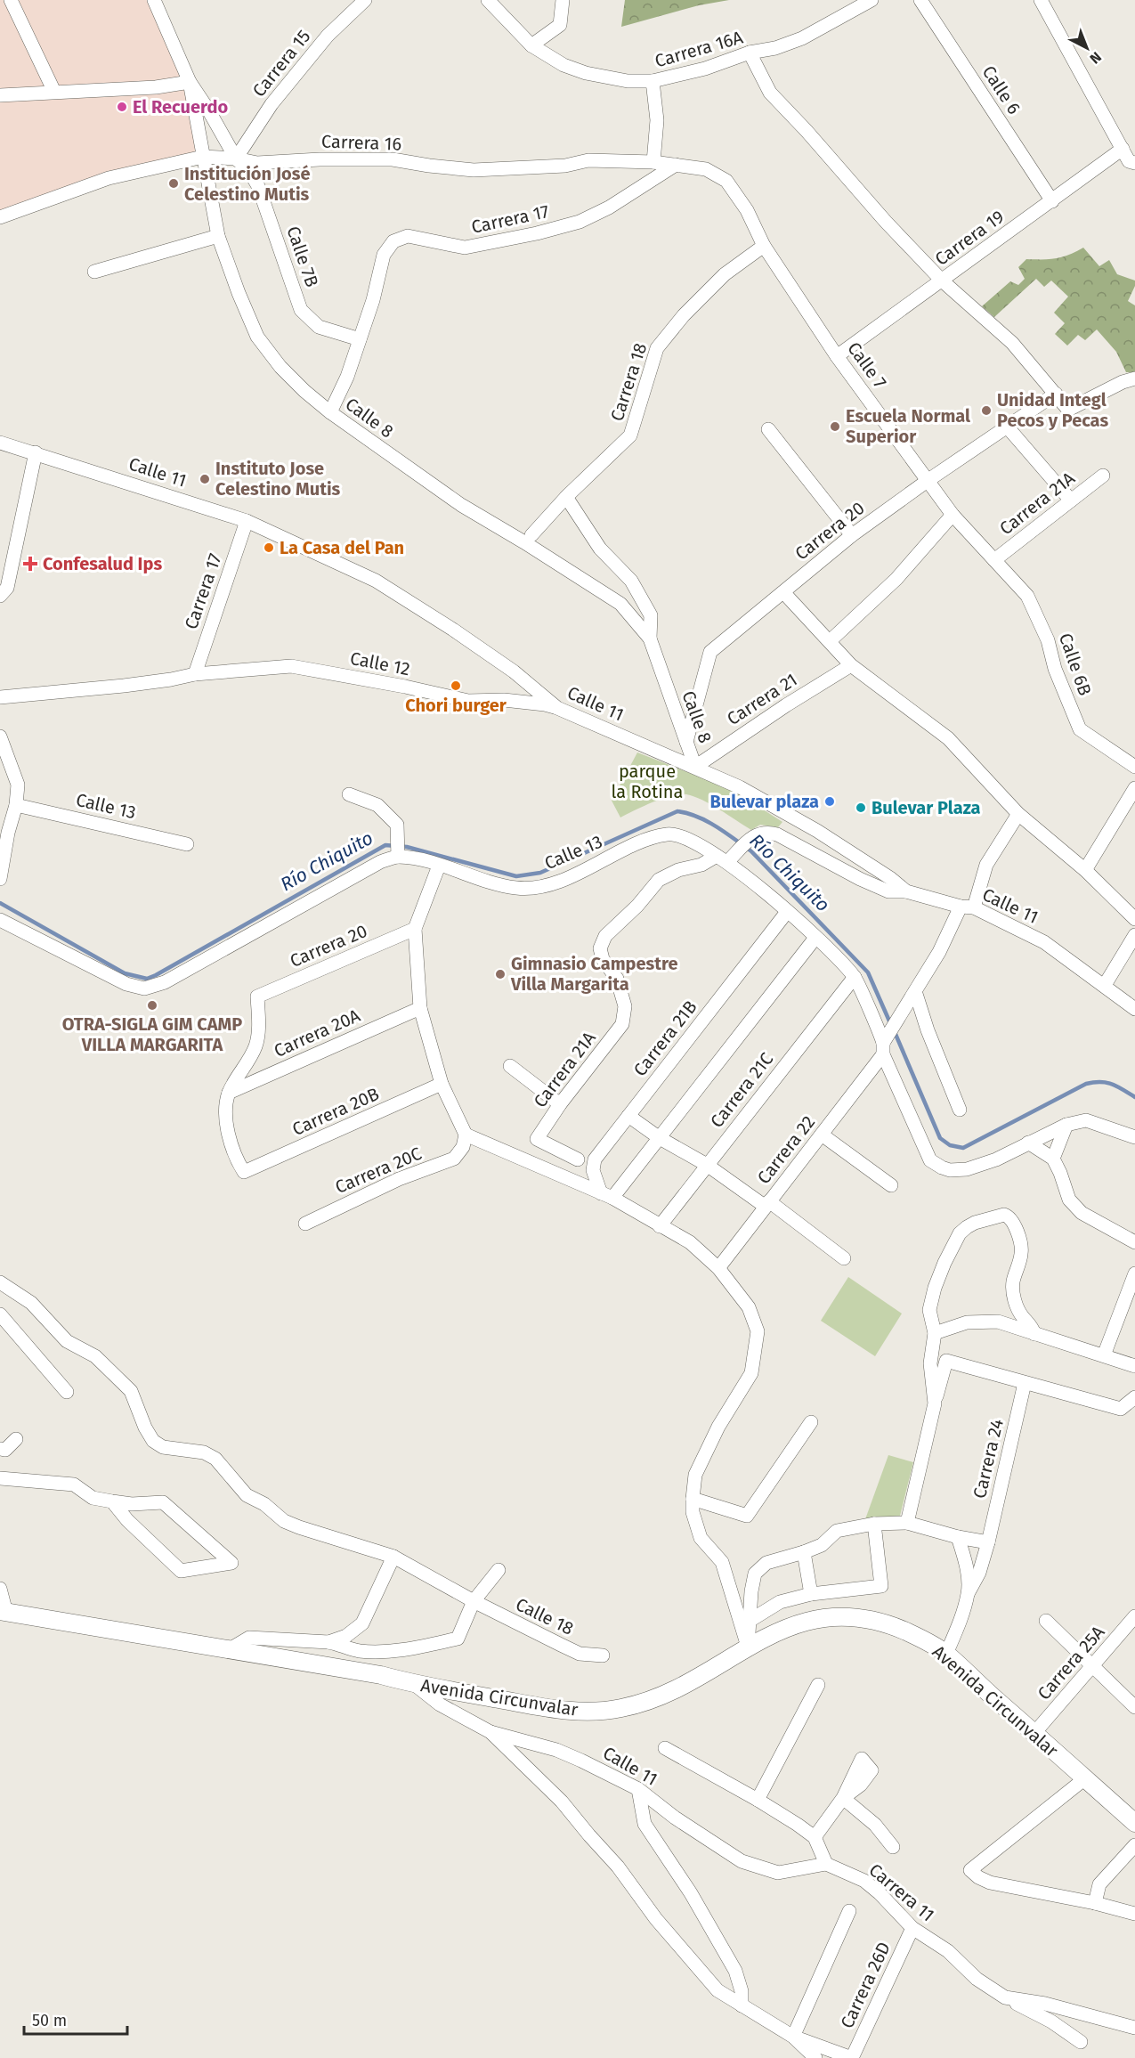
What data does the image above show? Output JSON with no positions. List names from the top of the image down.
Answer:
{
  "streets": {
    "main road": ["Avenida Circunvalar"],
    "street": [
      "Carrera 16A",
      "Carrera 15",
      "Calle 6",
      "Carrera 16",
      "Carrera 17",
      "Carrera 19",
      "Calle 7B",
      "Calle 7",
      "Carrera 18",
      "Calle 8",
      "Calle 11",
      "Carrera 21A",
      "Carrera 20",
      "Calle 12",
      "Calle 6B",
      "Carrera 21",
      "Calle 13",
      "Carrera 20A",
      "Carrera 21B",
      "Carrera 21C",
      "Carrera 20B",
      "Carrera 22",
      "Carrera 20C",
      "Carrera 24",
      "Calle 18",
      "Carrera 25A",
      "Carrera 11",
      "Carrera 26D"
    ]
  },
  "crossings": [
    ["Carrera 15", "Carrera 16"],
    ["Carrera 15", "Calle 7B"],
    ["Calle 6", "Carrera 19"],
    ["Carrera 16", "Carrera 17"],
    ["Carrera 16", "Calle 7B"],
    ["Carrera 16", "Calle 7"],
    ["Carrera 16", "Calle 8"],
    ["Carrera 17", "Calle 7B"],
    ["Carrera 17", "Calle 8"],
    ["Carrera 17", "Calle 11"],
    ["Carrera 17", "Calle 12"],
    ["Carrera 19", "Calle 7"],
    ["Calle 7B", "Calle 8"],
    ["Calle 7", "Carrera 18"],
    ["Calle 7", "Carrera 21A"],
    ["Calle 7", "Carrera 20"],
    ["Calle 7", "Calle 6B"],
    ["Calle 8", "Calle 11"],
    ["Calle 8", "Carrera 20"],
    ["Calle 8", "Carrera 21"],
    ["Calle 11", "Calle 12"],
    ["Calle 11", "Carrera 21"],
    ["Calle 11", "Carrera 22"],
    ["Calle 11", "Avenida Circunvalar"],
    ["Calle 11", "Carrera 11"],
    ["Carrera 21A", "Calle 6B"],
    ["Carrera 21A", "Calle 13"],
    ["Carrera 20", "Carrera 20A"],
    ["Carrera 20", "Carrera 20B"],
    ["Calle 13", "Carrera 21B"],
    ["Calle 13", "Carrera 21C"],
    ["Carrera 20A", "Carrera 20B"],
    ["Carrera 25A", "Avenida Circunvalar"],
    ["Carrera 11", "Carrera 26D"]
  ],
  "water": ["Río Chiquito"],
  "parks": ["parque la Rotina"],
  "places": {
    "other": [
      "El Recuerdo",
      "Institución José Celestino Mutis",
      "Unidad Integl Pecos y Pecas",
      "Escuela Normal Superior",
      "Instituto Jose Celestino Mutis",
      "La Casa del Pan",
      "Chori burger",
      "Bulevar plaza",
      "Bulevar Plaza",
      "Gimnasio Campestre Villa Margarita",
      "OTRA-SIGLA GIM CAMP VILLA MARGARITA"
    ],
    "health": ["Confesalud Ips"]
  },
  "scale_bar": "50 m",
  "north": "bottom right"
}
